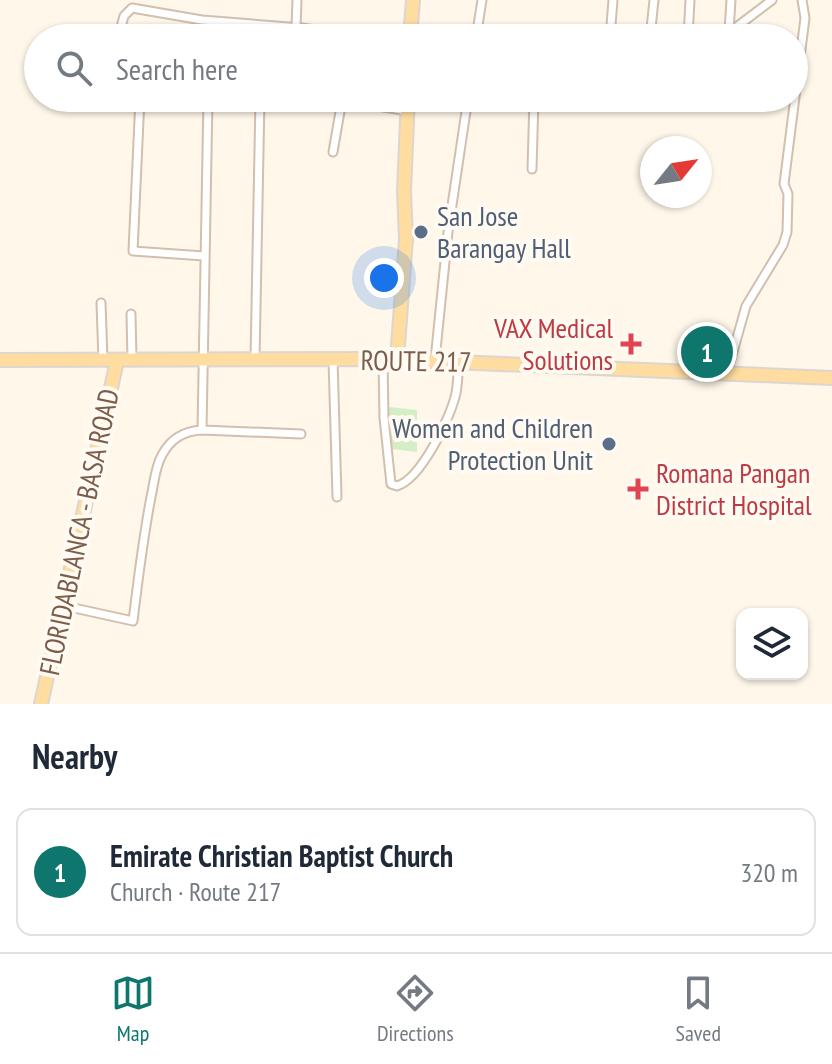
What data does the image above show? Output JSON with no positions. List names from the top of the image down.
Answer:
{
  "streets": {
    "main road": ["ROUTE 217", "FLORIDABLANCA - BASA ROAD"]
  },
  "crossings": [
    ["ROUTE 217", "FLORIDABLANCA - BASA ROAD"]
  ],
  "places": {
    "other": ["San Jose Barangay Hall", "Women and Children Protection Unit"],
    "health": ["VAX Medical Solutions", "Romana Pangan District Hospital"]
  },
  "north": "top right",
  "page": {
    "search": "Search here",
    "pins": "1",
    "heading": "Nearby",
    "list": [
      {
        "mark": "1",
        "name": "Emirate Christian Baptist Church",
        "note": "Church · Route 217",
        "value": "320 m"
      }
    ],
    "nav": ["Map", "Directions", "Saved"]
  }
}
